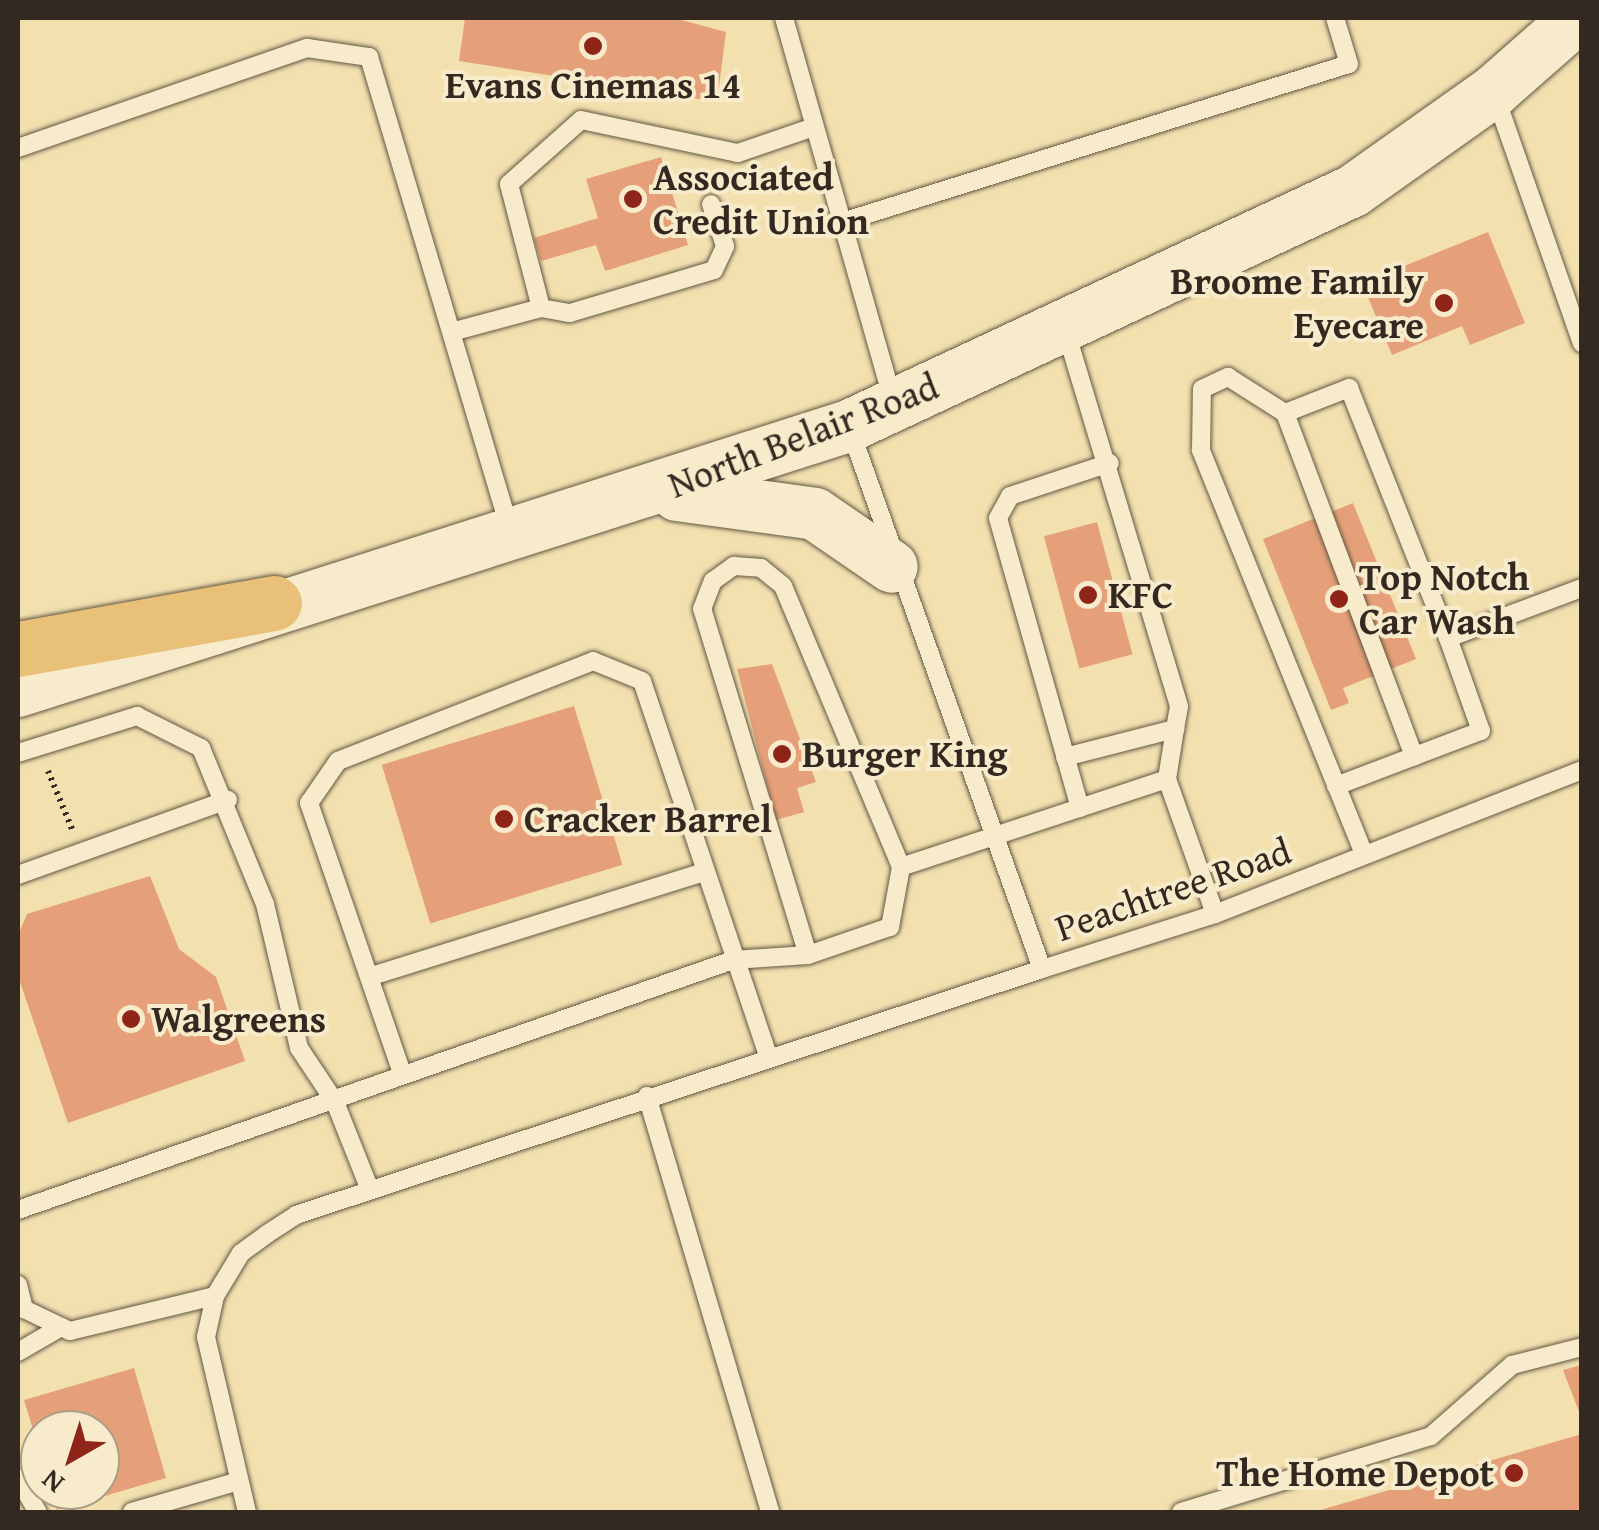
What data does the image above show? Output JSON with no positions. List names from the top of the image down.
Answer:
{
  "streets": {
    "main road": ["North Belair Road"],
    "lane": ["Peachtree Road"]
  },
  "crossings": [
    ["North Belair Road", "Peachtree Road"]
  ],
  "places": [
    "Evans Cinemas 14",
    "Associated Credit Union",
    "Broome Family Eyecare",
    "KFC",
    "Top Notch Car Wash",
    "Burger King",
    "Cracker Barrel",
    "Walgreens",
    "The Home Depot"
  ],
  "north": "bottom left"
}
